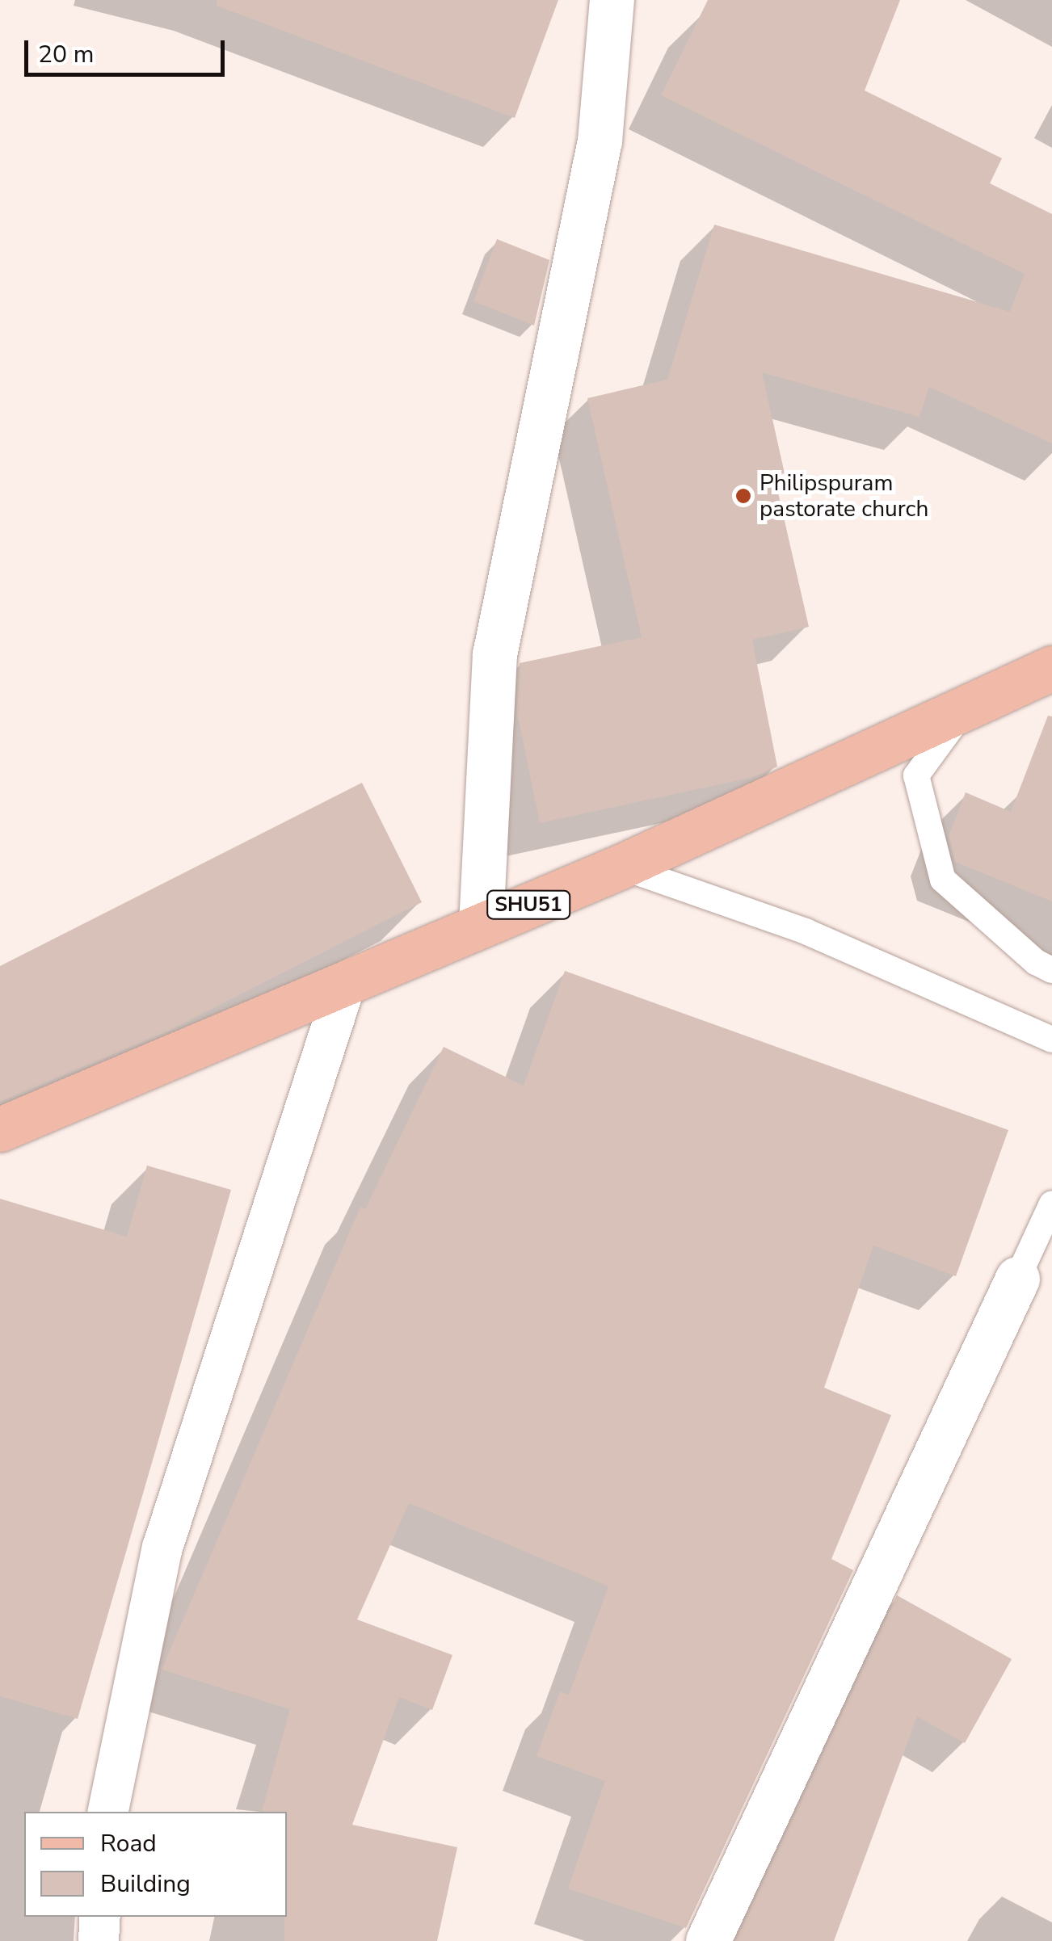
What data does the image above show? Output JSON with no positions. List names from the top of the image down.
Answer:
{
  "streets": {
    "main road": ["SHU51"]
  },
  "places": ["Philipspuram pastorate church"],
  "legend": ["Road", "Building"],
  "scale_bar": "20 m"
}
